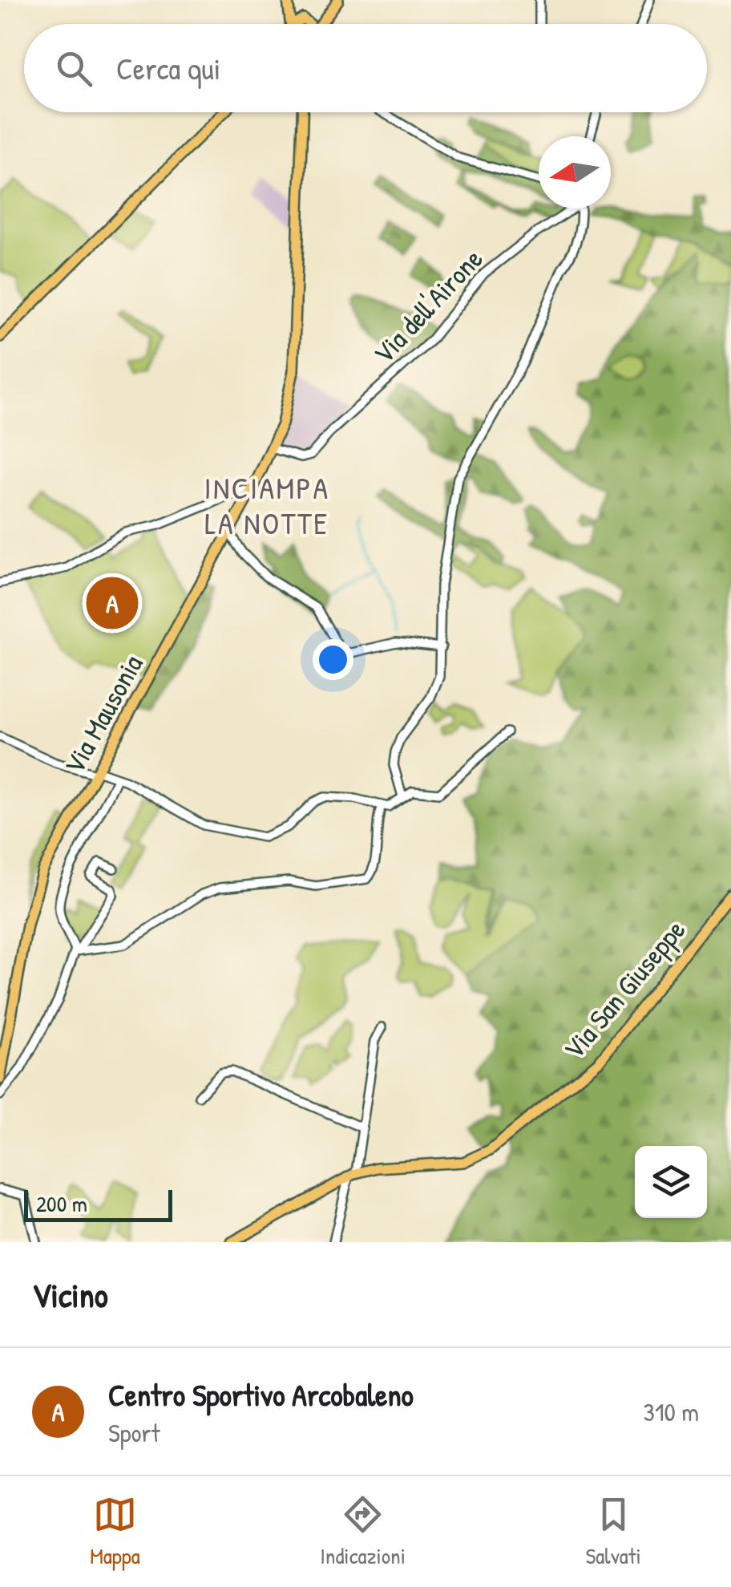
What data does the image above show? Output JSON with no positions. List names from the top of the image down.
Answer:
{
  "streets": {
    "main road": ["Via Mausonia", "Via San Giuseppe"],
    "street": ["Via dell'Airone"]
  },
  "crossings": [
    ["Via dell'Airone", "Via Mausonia"]
  ],
  "districts": ["INCIAMPA LA NOTTE"],
  "scale_bar": "200 m",
  "north": "left",
  "page": {
    "search": "Cerca qui",
    "pins": "A",
    "scale": "200 m",
    "heading": "Vicino",
    "list": [
      {
        "mark": "A",
        "name": "Centro Sportivo Arcobaleno",
        "note": "Sport",
        "value": "310 m"
      }
    ],
    "nav": ["Mappa", "Indicazioni", "Salvati"]
  }
}
